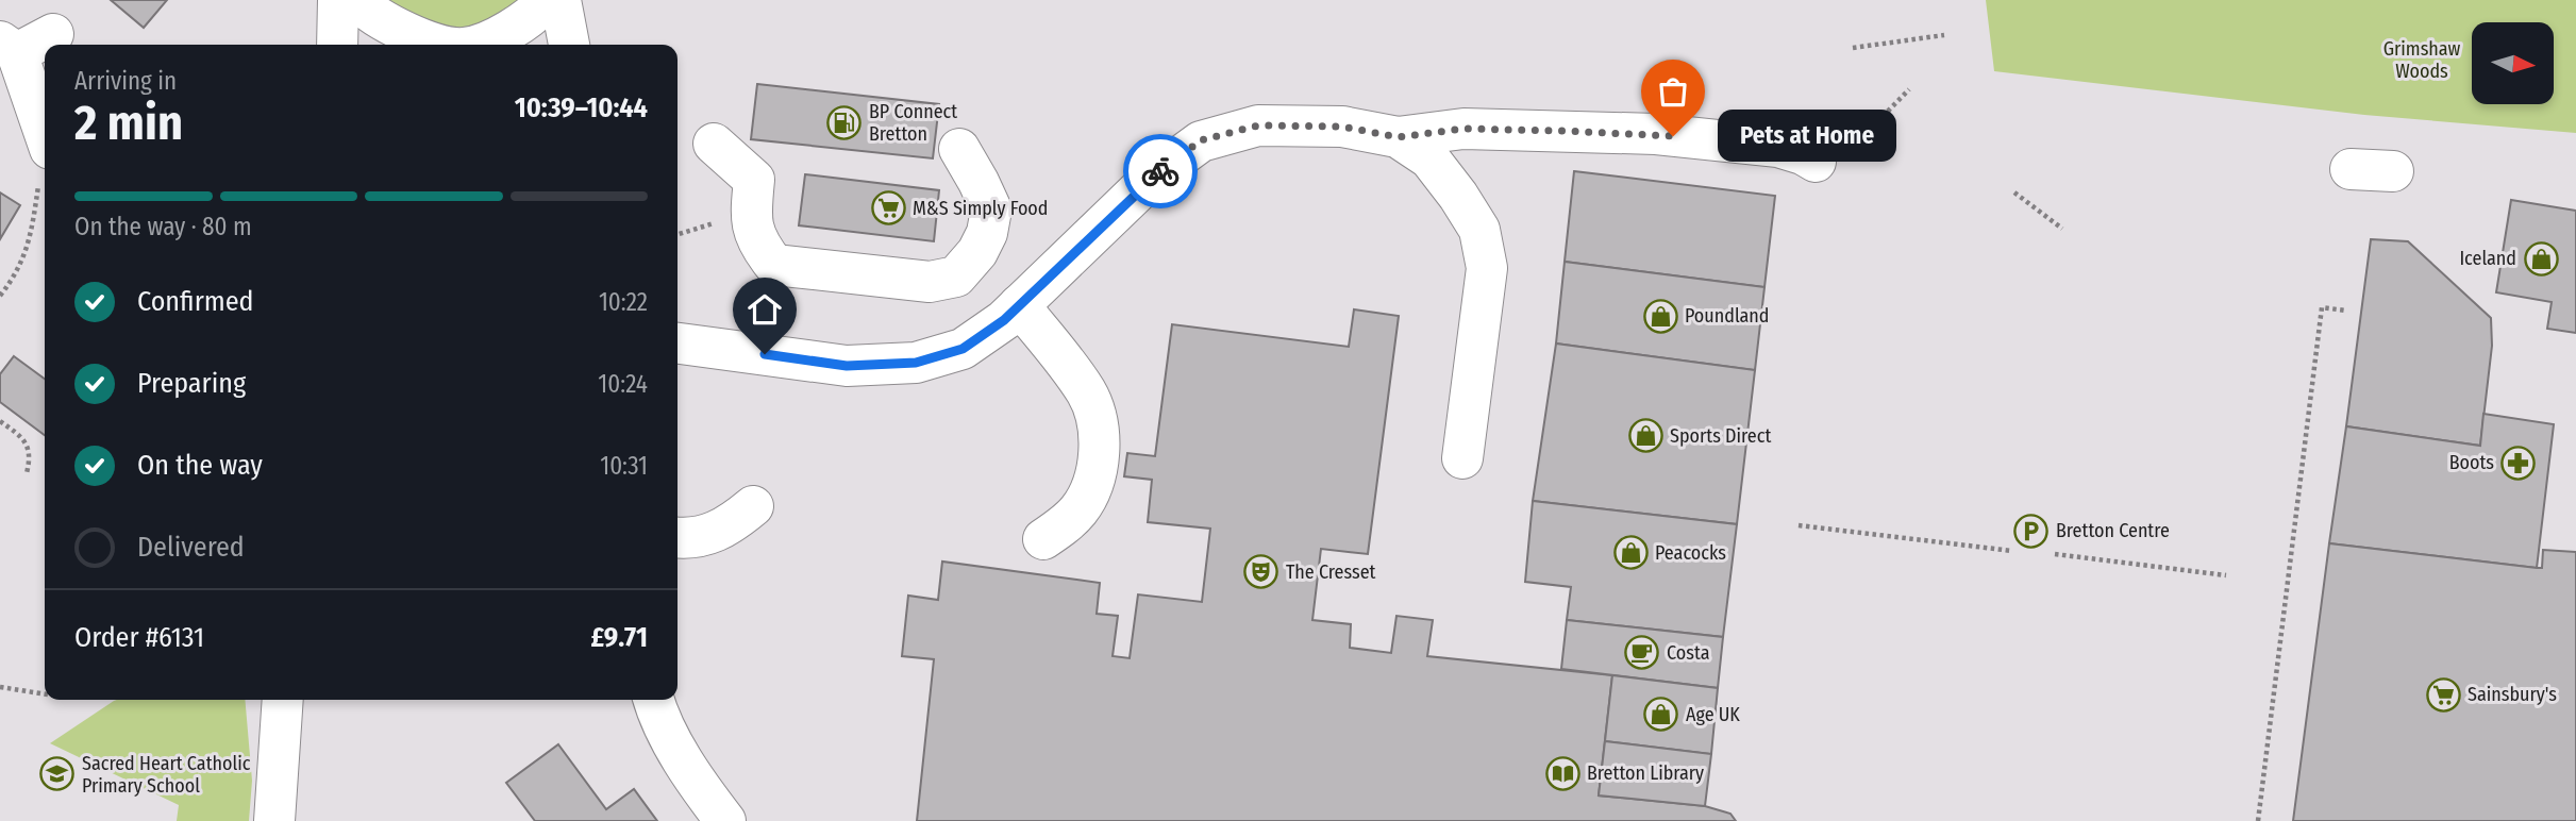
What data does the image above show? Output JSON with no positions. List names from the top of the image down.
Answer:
{
  "parks": ["Grimshaw Woods"],
  "places": {
    "fuel station": ["BP Connect Bretton"],
    "other": ["Pets at Home"],
    "supermarket": ["M&S Simply Food", "Sainsbury's"],
    "shop": [
      "Iceland",
      "Poundland",
      "Sports Direct",
      "Peacocks",
      "Age UK"
    ],
    "pharmacy": ["Boots"],
    "parking": ["Bretton Centre"],
    "theatre": ["The Cresset"],
    "cafe": ["Costa"],
    "library": ["Bretton Library"],
    "school or university": ["Sacred Heart Catholic Primary School"]
  },
  "north": "right",
  "page": {
    "heading": ["2 min", "Arriving in", "10:39–10:44"],
    "panel": ["Order #6131", "£9.71"],
    "bubble": "Pets at Home",
    "bar": "On the way · 80 m",
    "list": [
      ["Confirmed", "10:22"],
      ["Preparing", "10:24"],
      ["On the way", "10:31"],
      "Delivered"
    ]
  }
}
